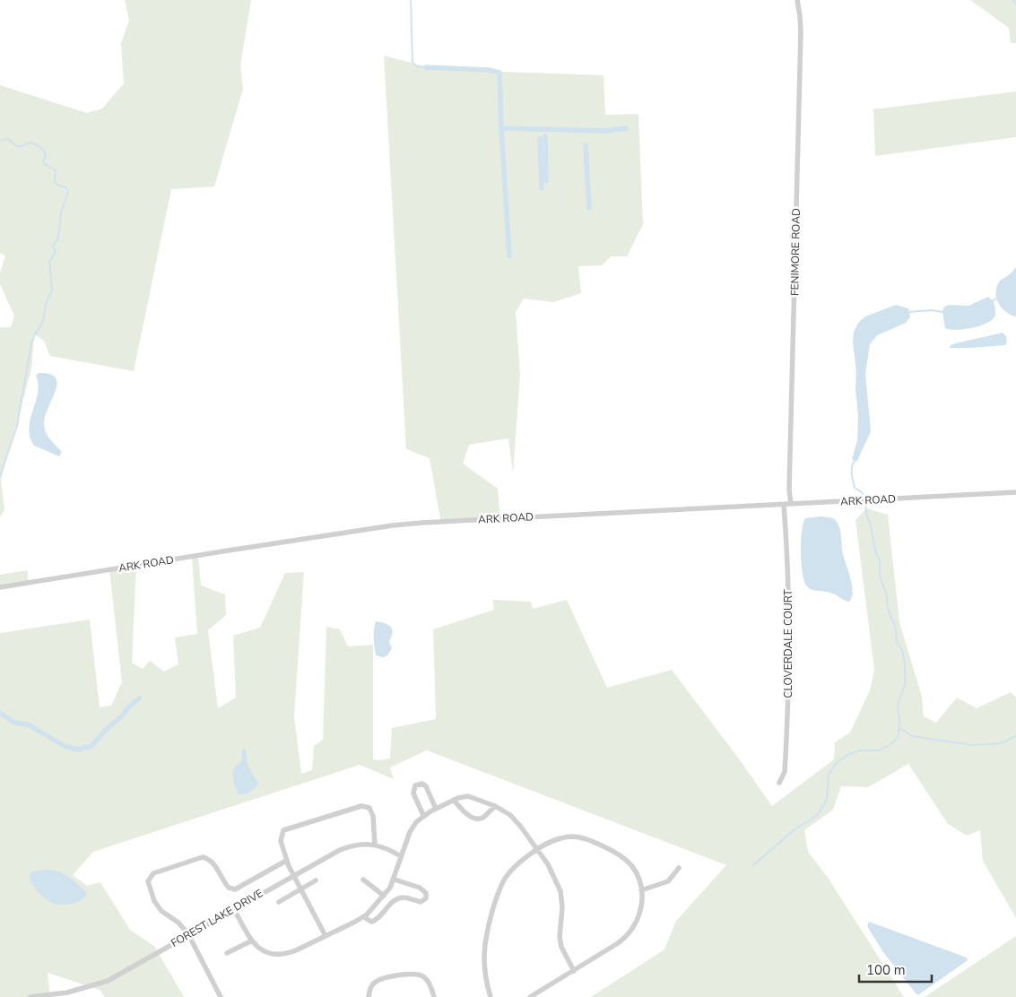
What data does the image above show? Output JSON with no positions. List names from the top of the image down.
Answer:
{
  "streets": {
    "street": [
      "FENIMORE ROAD",
      "ARK ROAD",
      "CLOVERDALE COURT",
      "FOREST LAKE DRIVE"
    ]
  },
  "crossings": [
    ["FENIMORE ROAD", "ARK ROAD"],
    ["ARK ROAD", "CLOVERDALE COURT"]
  ],
  "scale_bar": "100 m"
}
